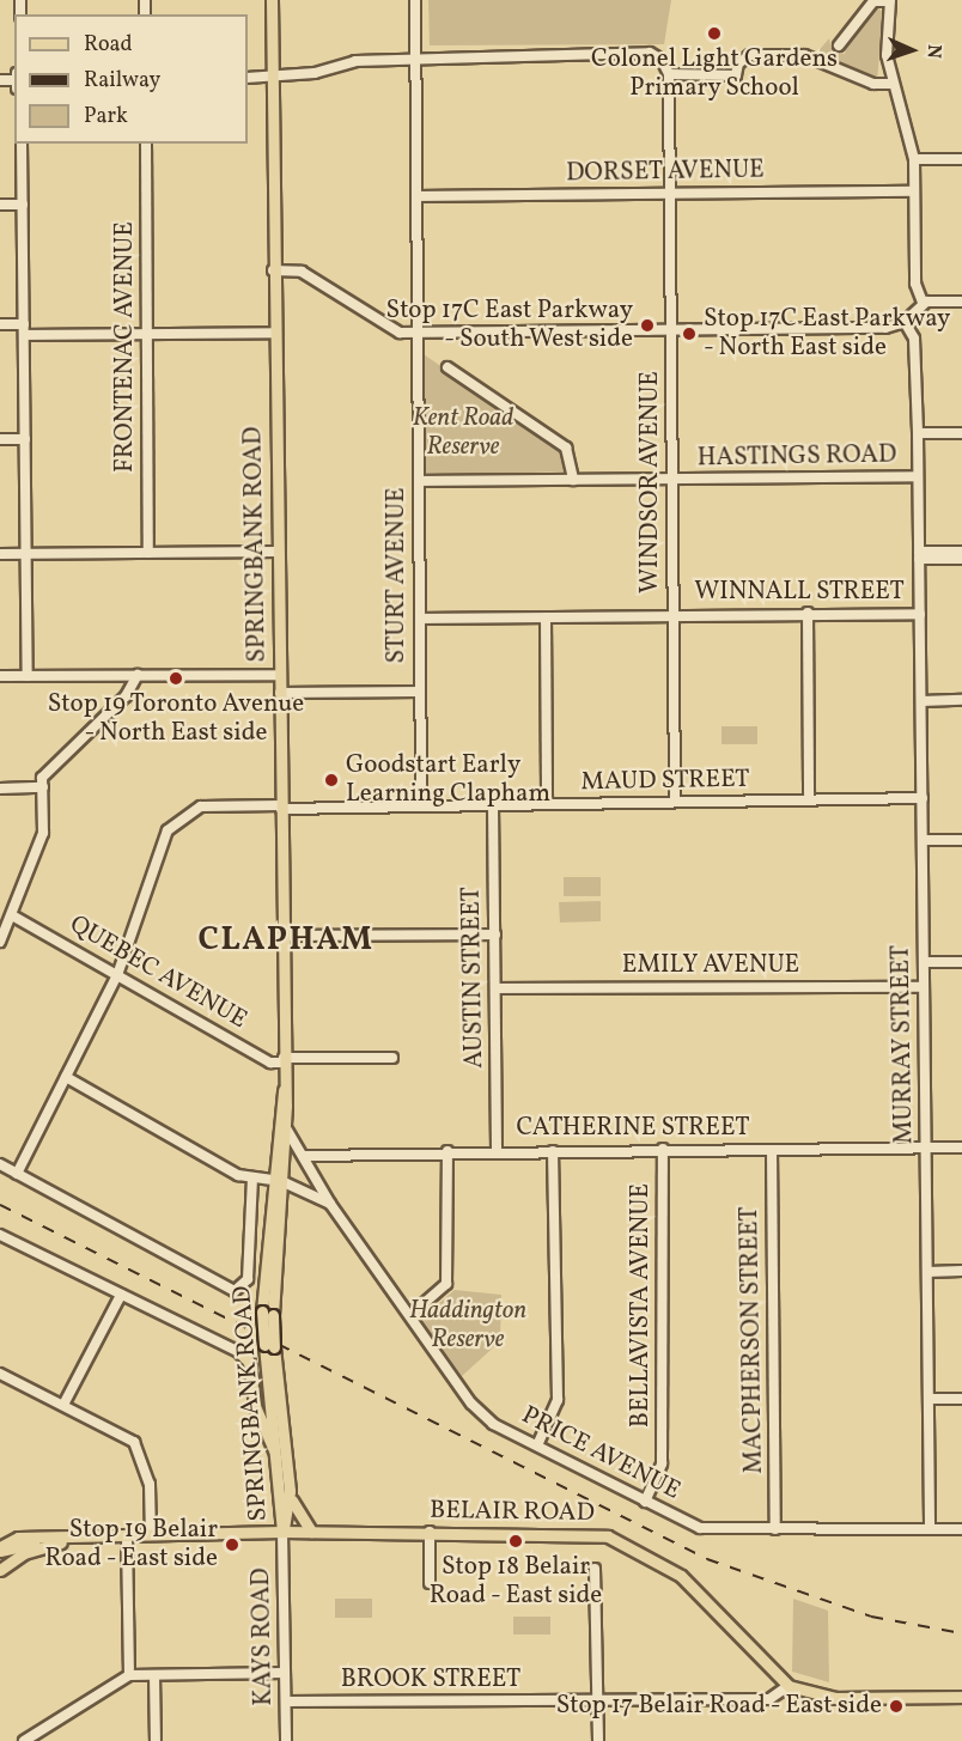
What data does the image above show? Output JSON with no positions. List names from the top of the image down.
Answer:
{
  "streets": {
    "main road": ["SPRINGBANK ROAD", "BELAIR ROAD"],
    "street": [
      "DORSET AVENUE",
      "FRONTENAC AVENUE",
      "HASTINGS ROAD",
      "WINDSOR AVENUE",
      "STURT AVENUE",
      "WINNALL STREET",
      "MAUD STREET",
      "EMILY AVENUE",
      "QUEBEC AVENUE",
      "AUSTIN STREET",
      "MURRAY STREET",
      "CATHERINE STREET",
      "BELLAVISTA AVENUE",
      "MACPHERSON STREET",
      "PRICE AVENUE",
      "KAYS ROAD",
      "BROOK STREET"
    ]
  },
  "crossings": [
    ["DORSET AVENUE", "WINDSOR AVENUE"],
    ["DORSET AVENUE", "STURT AVENUE"],
    ["HASTINGS ROAD", "WINDSOR AVENUE"],
    ["HASTINGS ROAD", "STURT AVENUE"],
    ["HASTINGS ROAD", "MURRAY STREET"],
    ["WINDSOR AVENUE", "WINNALL STREET"],
    ["WINDSOR AVENUE", "MAUD STREET"],
    ["SPRINGBANK ROAD", "MAUD STREET"],
    ["SPRINGBANK ROAD", "QUEBEC AVENUE"],
    ["SPRINGBANK ROAD", "PRICE AVENUE"],
    ["SPRINGBANK ROAD", "BELAIR ROAD"],
    ["SPRINGBANK ROAD", "KAYS ROAD"],
    ["STURT AVENUE", "WINNALL STREET"],
    ["STURT AVENUE", "MAUD STREET"],
    ["WINNALL STREET", "MURRAY STREET"],
    ["MAUD STREET", "QUEBEC AVENUE"],
    ["MAUD STREET", "AUSTIN STREET"],
    ["MAUD STREET", "MURRAY STREET"],
    ["EMILY AVENUE", "AUSTIN STREET"],
    ["EMILY AVENUE", "MURRAY STREET"],
    ["AUSTIN STREET", "CATHERINE STREET"],
    ["MURRAY STREET", "CATHERINE STREET"],
    ["MURRAY STREET", "PRICE AVENUE"],
    ["CATHERINE STREET", "BELLAVISTA AVENUE"],
    ["CATHERINE STREET", "MACPHERSON STREET"],
    ["CATHERINE STREET", "PRICE AVENUE"],
    ["BELLAVISTA AVENUE", "PRICE AVENUE"],
    ["MACPHERSON STREET", "PRICE AVENUE"],
    ["BELAIR ROAD", "KAYS ROAD"],
    ["BELAIR ROAD", "BROOK STREET"],
    ["KAYS ROAD", "BROOK STREET"]
  ],
  "districts": ["CLAPHAM"],
  "parks": ["Kent Road Reserve", "Haddington Reserve"],
  "places": [
    "Colonel Light Gardens Primary School",
    "Stop 17C East Parkway - South West side",
    "Stop 17C East Parkway - North East side",
    "Stop 19 Toronto Avenue - North East side",
    "Goodstart Early Learning Clapham",
    "Stop 18 Belair Road - East side",
    "Stop 19 Belair Road - East side",
    "Stop 17 Belair Road - East side"
  ],
  "legend": ["Road", "Railway", "Park"],
  "north": "right"
}
